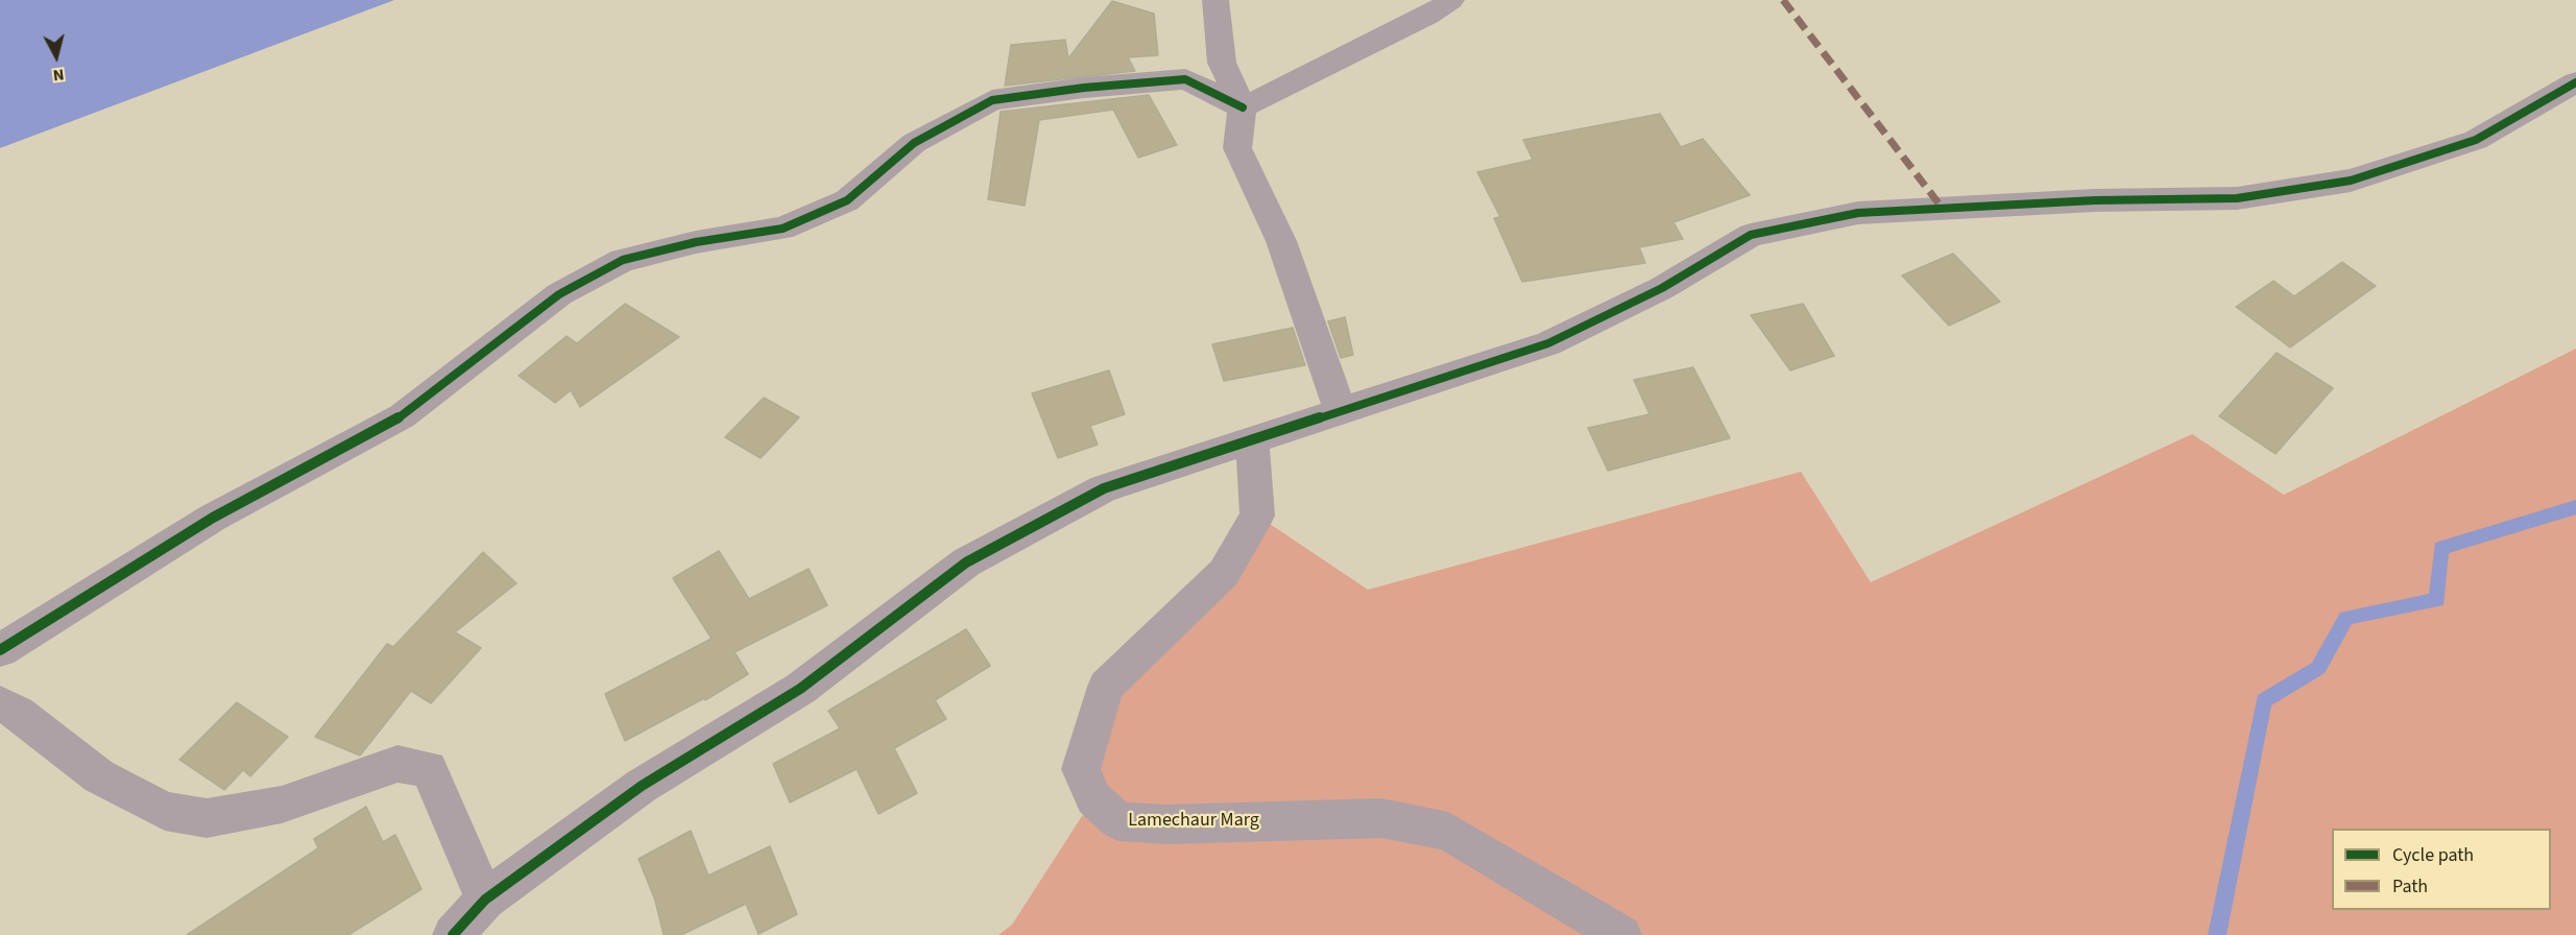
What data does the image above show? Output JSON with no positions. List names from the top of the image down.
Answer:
{
  "streets": {
    "street": ["Lamechaur Marg"]
  },
  "legend": ["Cycle path", "Path"],
  "north": "bottom"
}
